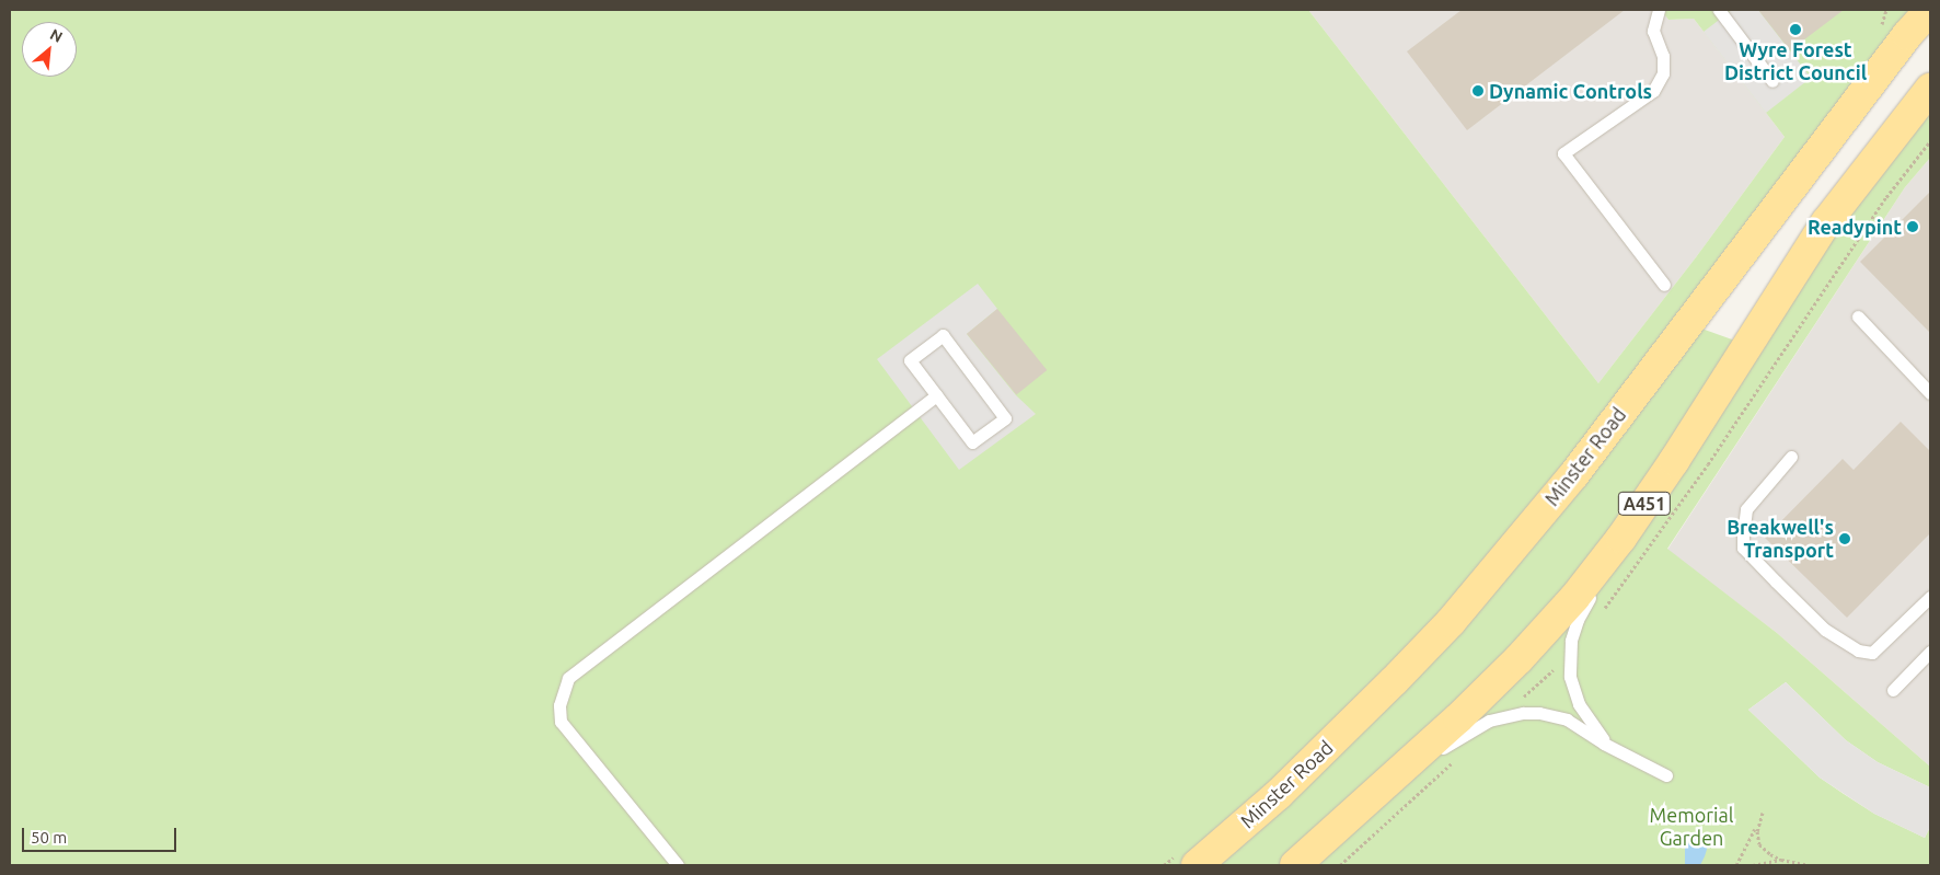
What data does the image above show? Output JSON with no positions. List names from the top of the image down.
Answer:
{
  "streets": {
    "main road": ["Minster Road", "A451"]
  },
  "parks": ["Memorial Garden"],
  "places": [
    "Wyre Forest District Council",
    "Dynamic Controls",
    "Readypint",
    "Breakwell's Transport"
  ],
  "scale_bar": "50 m",
  "north": "top right"
}
